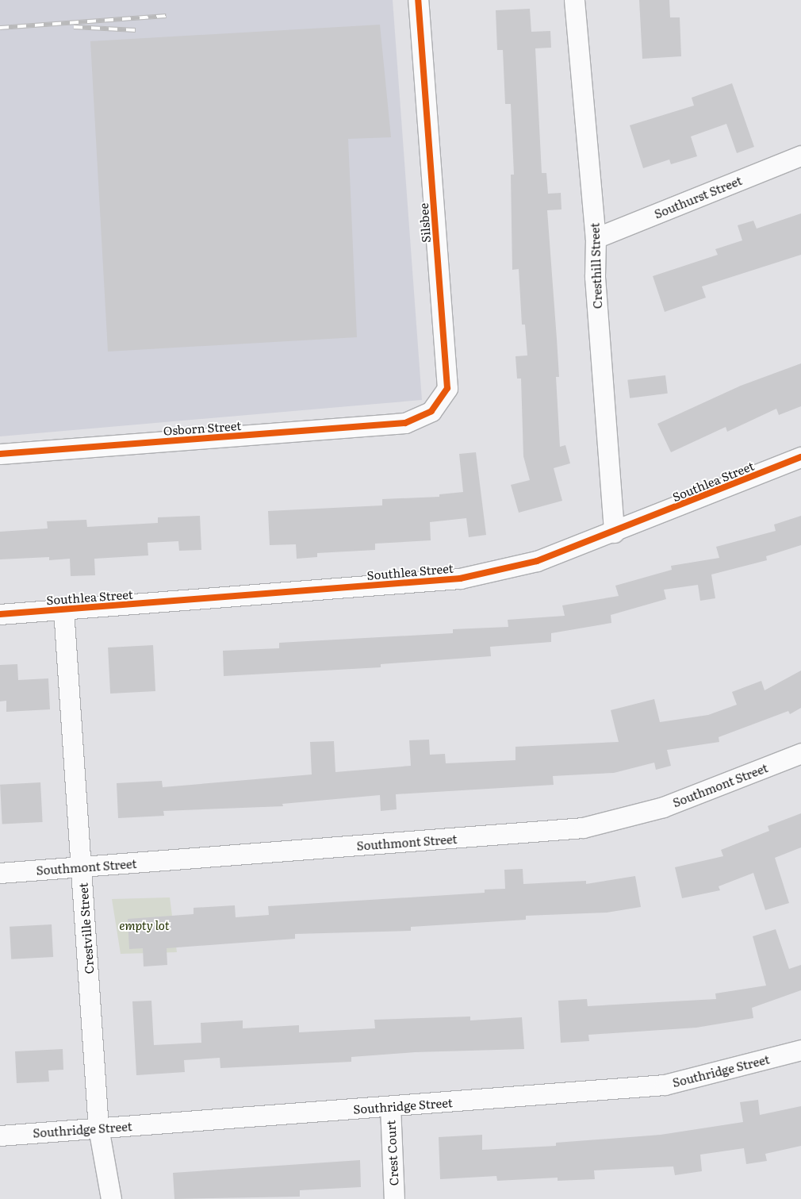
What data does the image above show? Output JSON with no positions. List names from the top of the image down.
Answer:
{
  "streets": {
    "street": [
      "Southurst Street",
      "Silsbee",
      "Cresthill Street",
      "Osborn Street",
      "Southlea Street",
      "Southmont Street",
      "Crestville Street",
      "Southridge Street",
      "Crest Court"
    ]
  },
  "crossings": [
    ["Southurst Street", "Cresthill Street"],
    ["Silsbee", "Osborn Street"],
    ["Cresthill Street", "Southlea Street"],
    ["Southlea Street", "Crestville Street"],
    ["Southmont Street", "Crestville Street"],
    ["Crestville Street", "Southridge Street"],
    ["Southridge Street", "Crest Court"]
  ],
  "parks": ["empty lot"]
}
